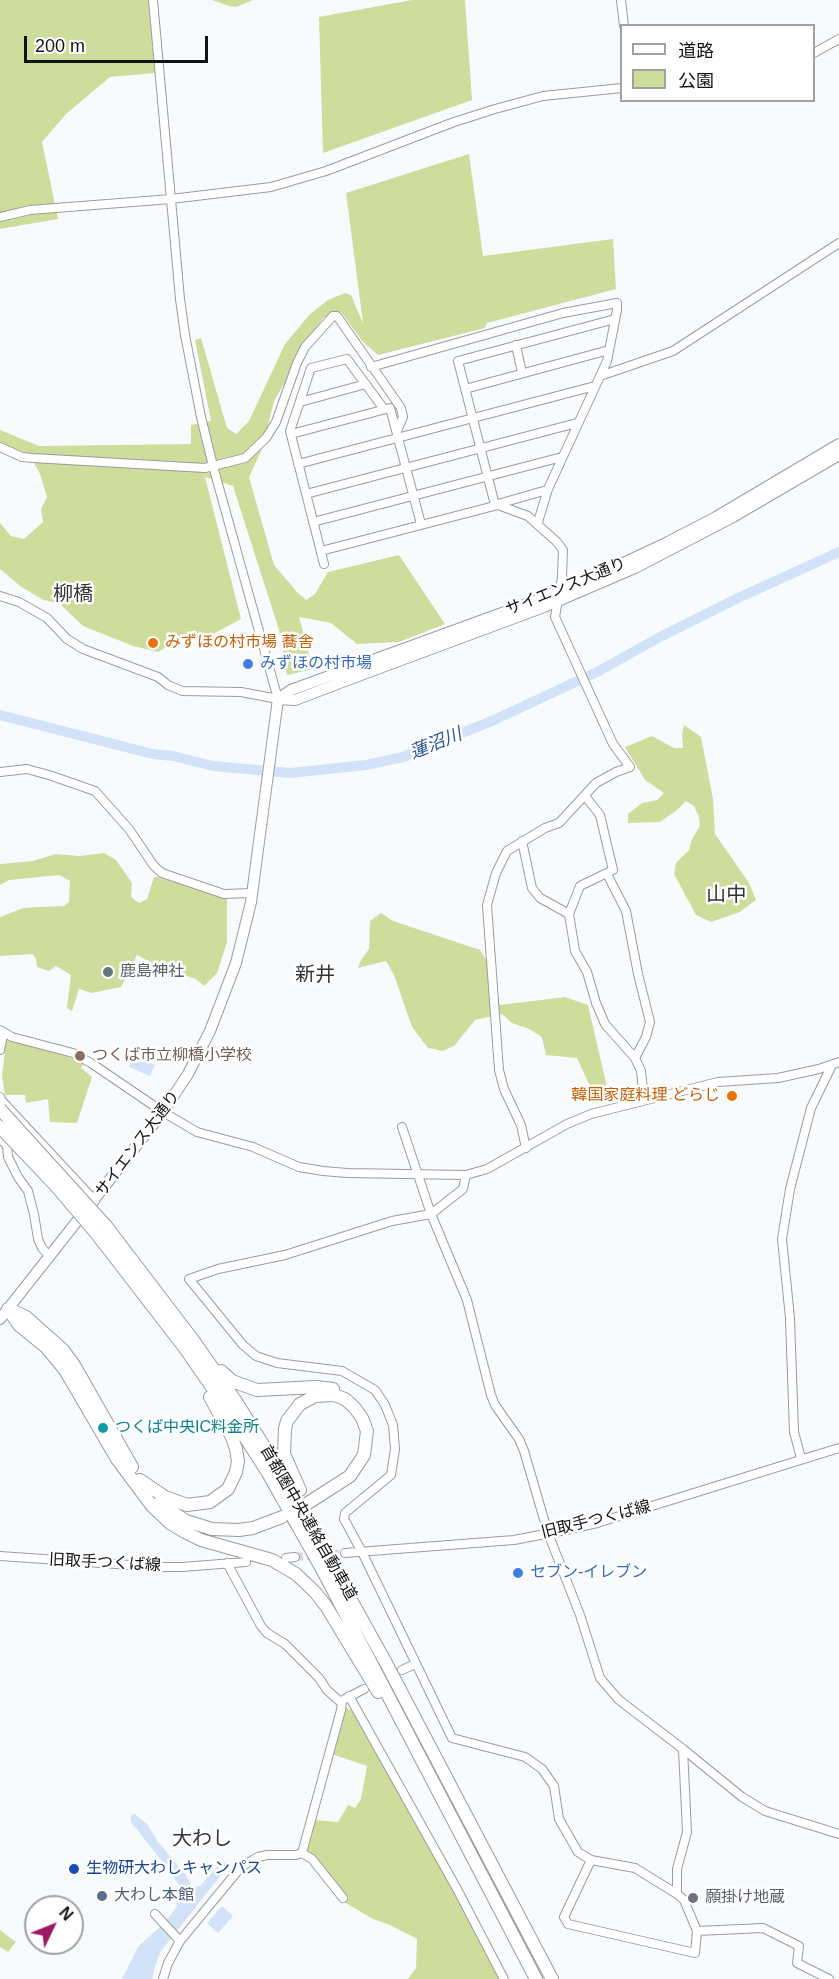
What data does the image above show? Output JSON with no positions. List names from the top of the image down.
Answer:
{
  "streets": {
    "highway": ["首都圏中央連絡自動車道"],
    "main road": ["サイエンス大通り"],
    "street": ["旧取手つくば線"]
  },
  "districts": [
    "柳橋",
    "山中",
    "新井",
    "大わし"
  ],
  "water": ["蓮沼川"],
  "places": [
    "みずほの村市場 蕎舎",
    "みずほの村市場",
    "鹿島神社",
    "つくば市立柳橋小学校",
    "韓国家庭料理 どらじ",
    "つくば中央IC料金所",
    "セブン-イレブン",
    "生物研大わしキャンパス",
    "大わし本館",
    "願掛け地蔵"
  ],
  "legend": ["道路", "公園"],
  "scale_bar": "200 m",
  "north": "top right"
}
